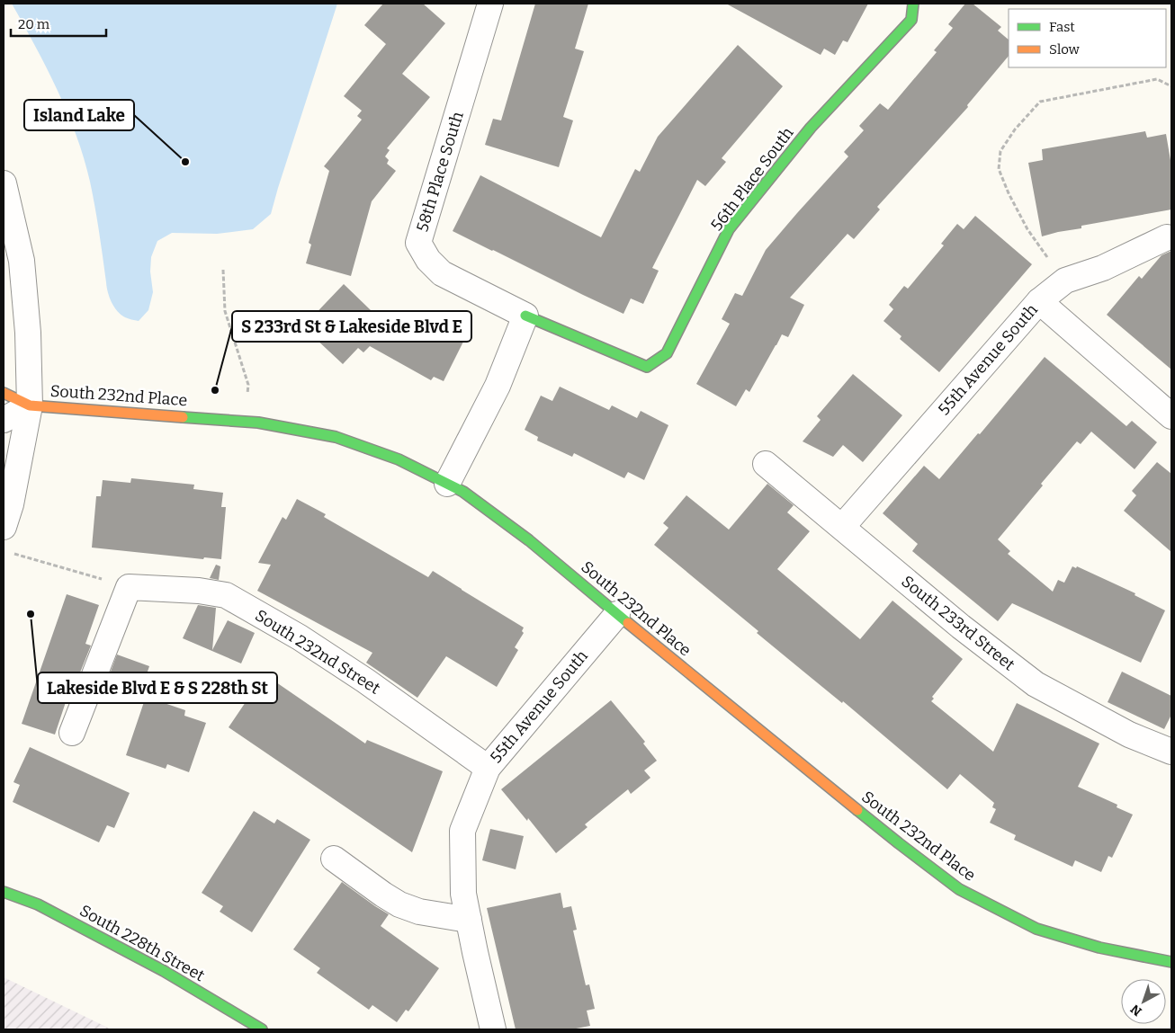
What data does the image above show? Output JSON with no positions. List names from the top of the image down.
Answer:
{
  "streets": {
    "street": [
      "58th Place South",
      "56th Place South",
      "55th Avenue South",
      "South 232nd Place",
      "South 233rd Street",
      "South 232nd Street",
      "South 228th Street"
    ]
  },
  "crossings": [
    ["58th Place South", "56th Place South"],
    ["55th Avenue South", "South 232nd Place"],
    ["55th Avenue South", "South 233rd Street"],
    ["55th Avenue South", "South 232nd Street"]
  ],
  "places": ["Island Lake", "S 233rd St & Lakeside Blvd E", "Lakeside Blvd E & S 228th St"],
  "legend": ["Fast", "Slow"],
  "scale_bar": "20 m",
  "north": "bottom left"
}
